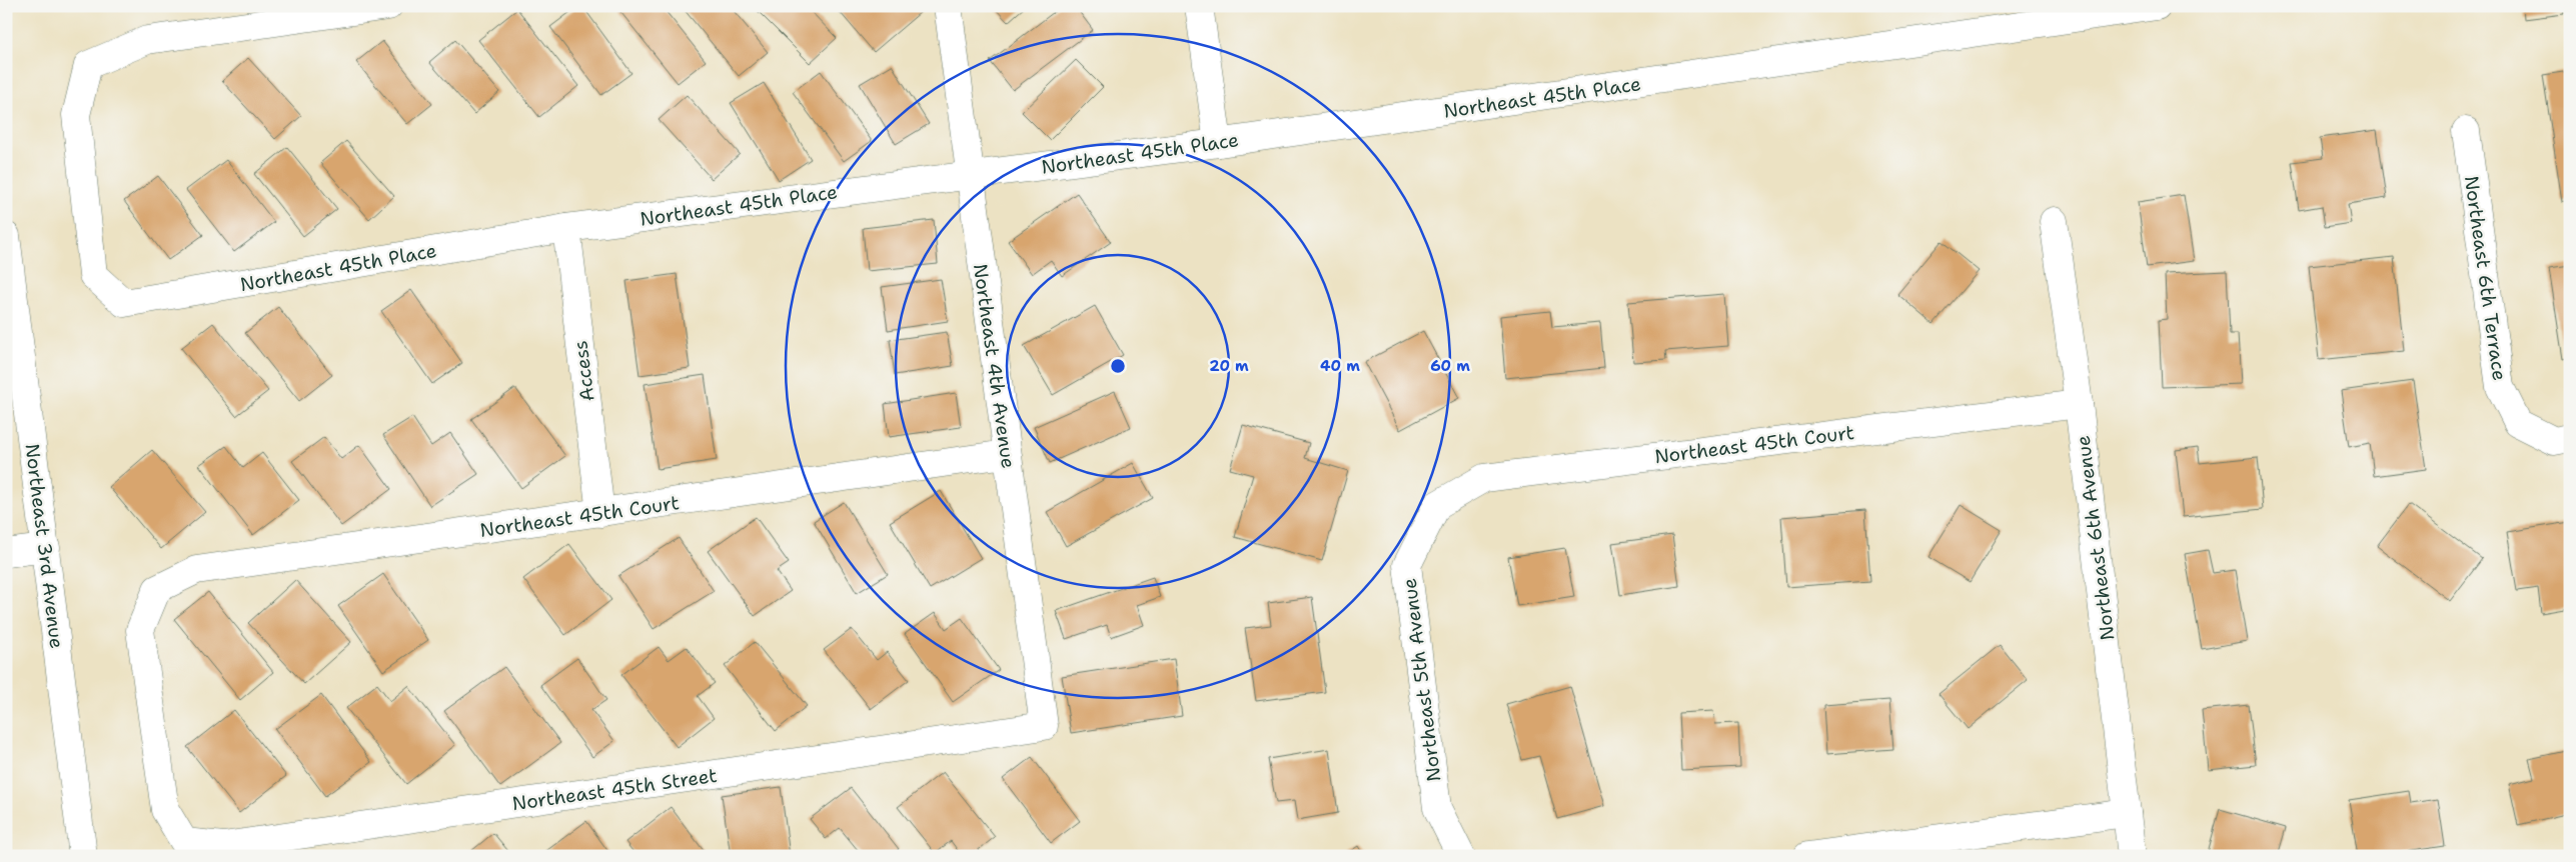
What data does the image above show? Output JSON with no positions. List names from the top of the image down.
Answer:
{
  "streets": {
    "street": [
      "Northeast 45th Place",
      "Northeast 6th Terrace",
      "Northeast 4th Avenue",
      "Access",
      "Northeast 45th Court",
      "Northeast 6th Avenue",
      "Northeast 3rd Avenue",
      "Northeast 5th Avenue",
      "Northeast 45th Street"
    ]
  },
  "crossings": [
    ["Northeast 45th Place", "Northeast 4th Avenue"],
    ["Northeast 45th Place", "Access"],
    ["Northeast 4th Avenue", "Northeast 45th Court"],
    ["Northeast 4th Avenue", "Northeast 45th Street"],
    ["Access", "Northeast 45th Court"],
    ["Northeast 45th Court", "Northeast 6th Avenue"],
    ["Northeast 45th Court", "Northeast 5th Avenue"],
    ["Northeast 45th Court", "Northeast 45th Street"]
  ],
  "rings": ["20 m", "40 m", "60 m"]
}
